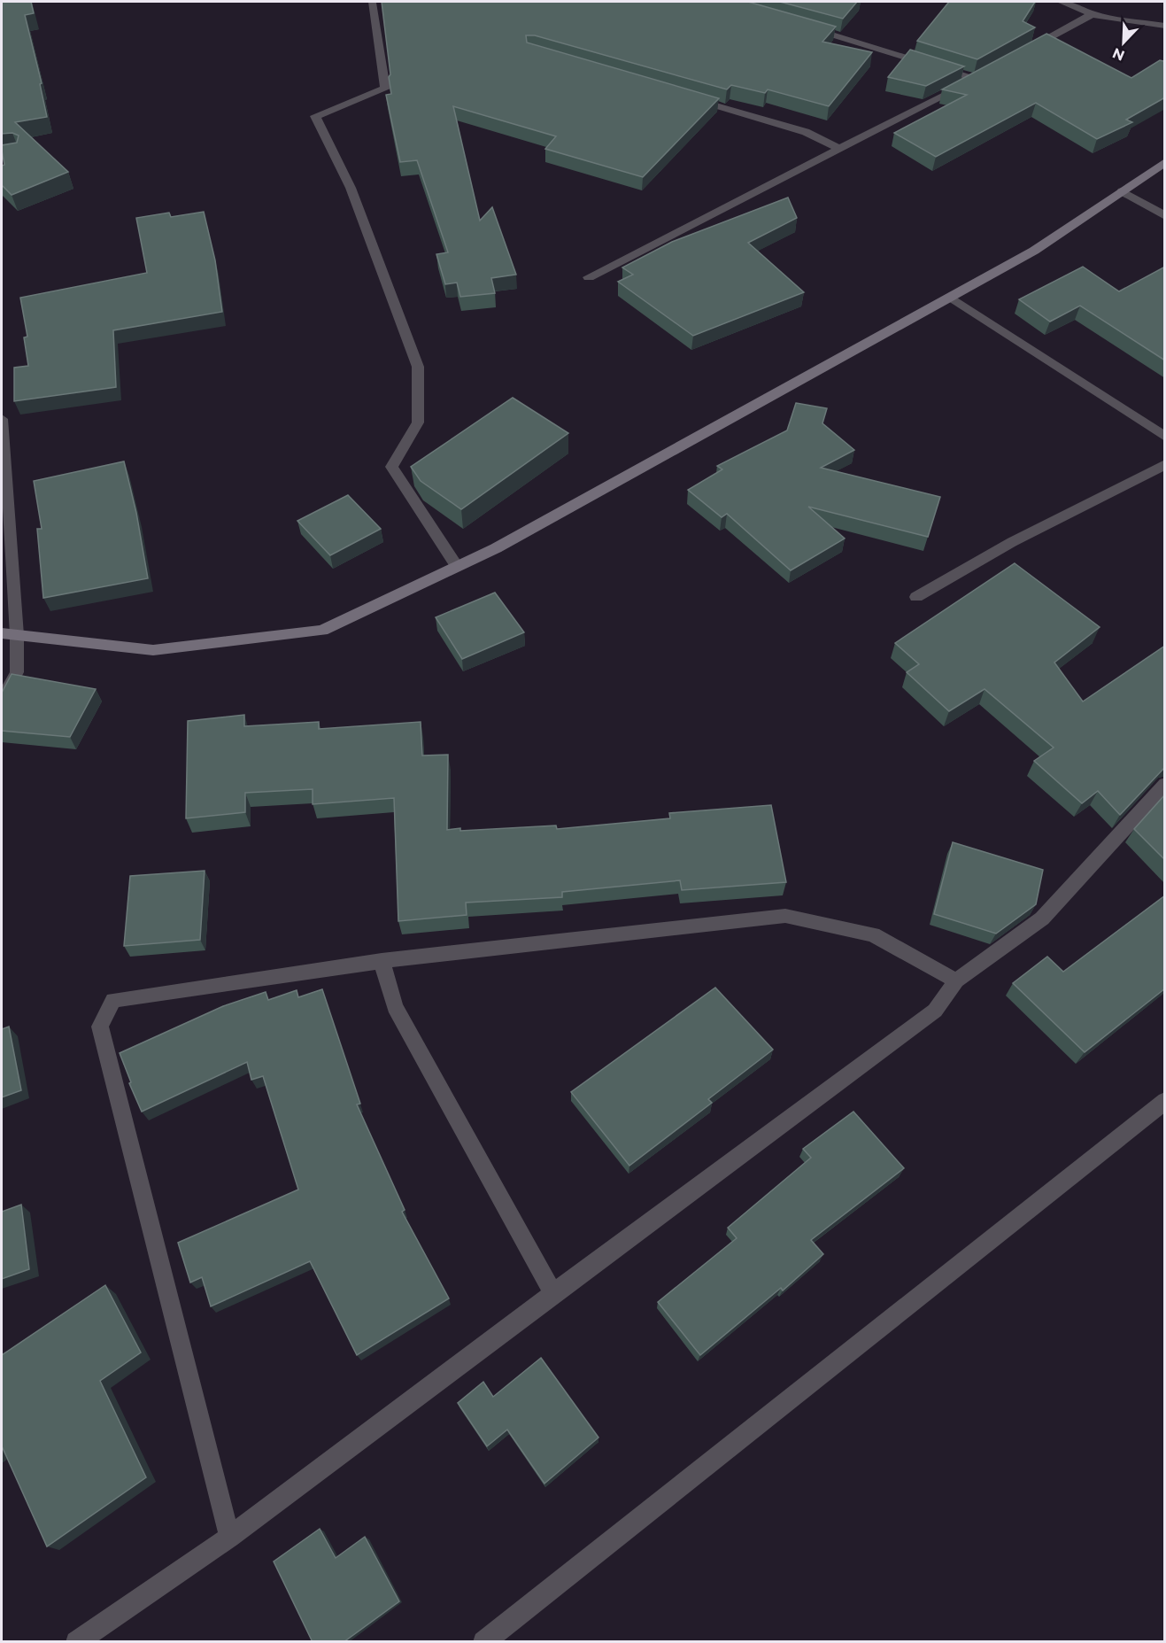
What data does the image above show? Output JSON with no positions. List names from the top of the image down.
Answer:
{
  "north": "bottom left"
}
